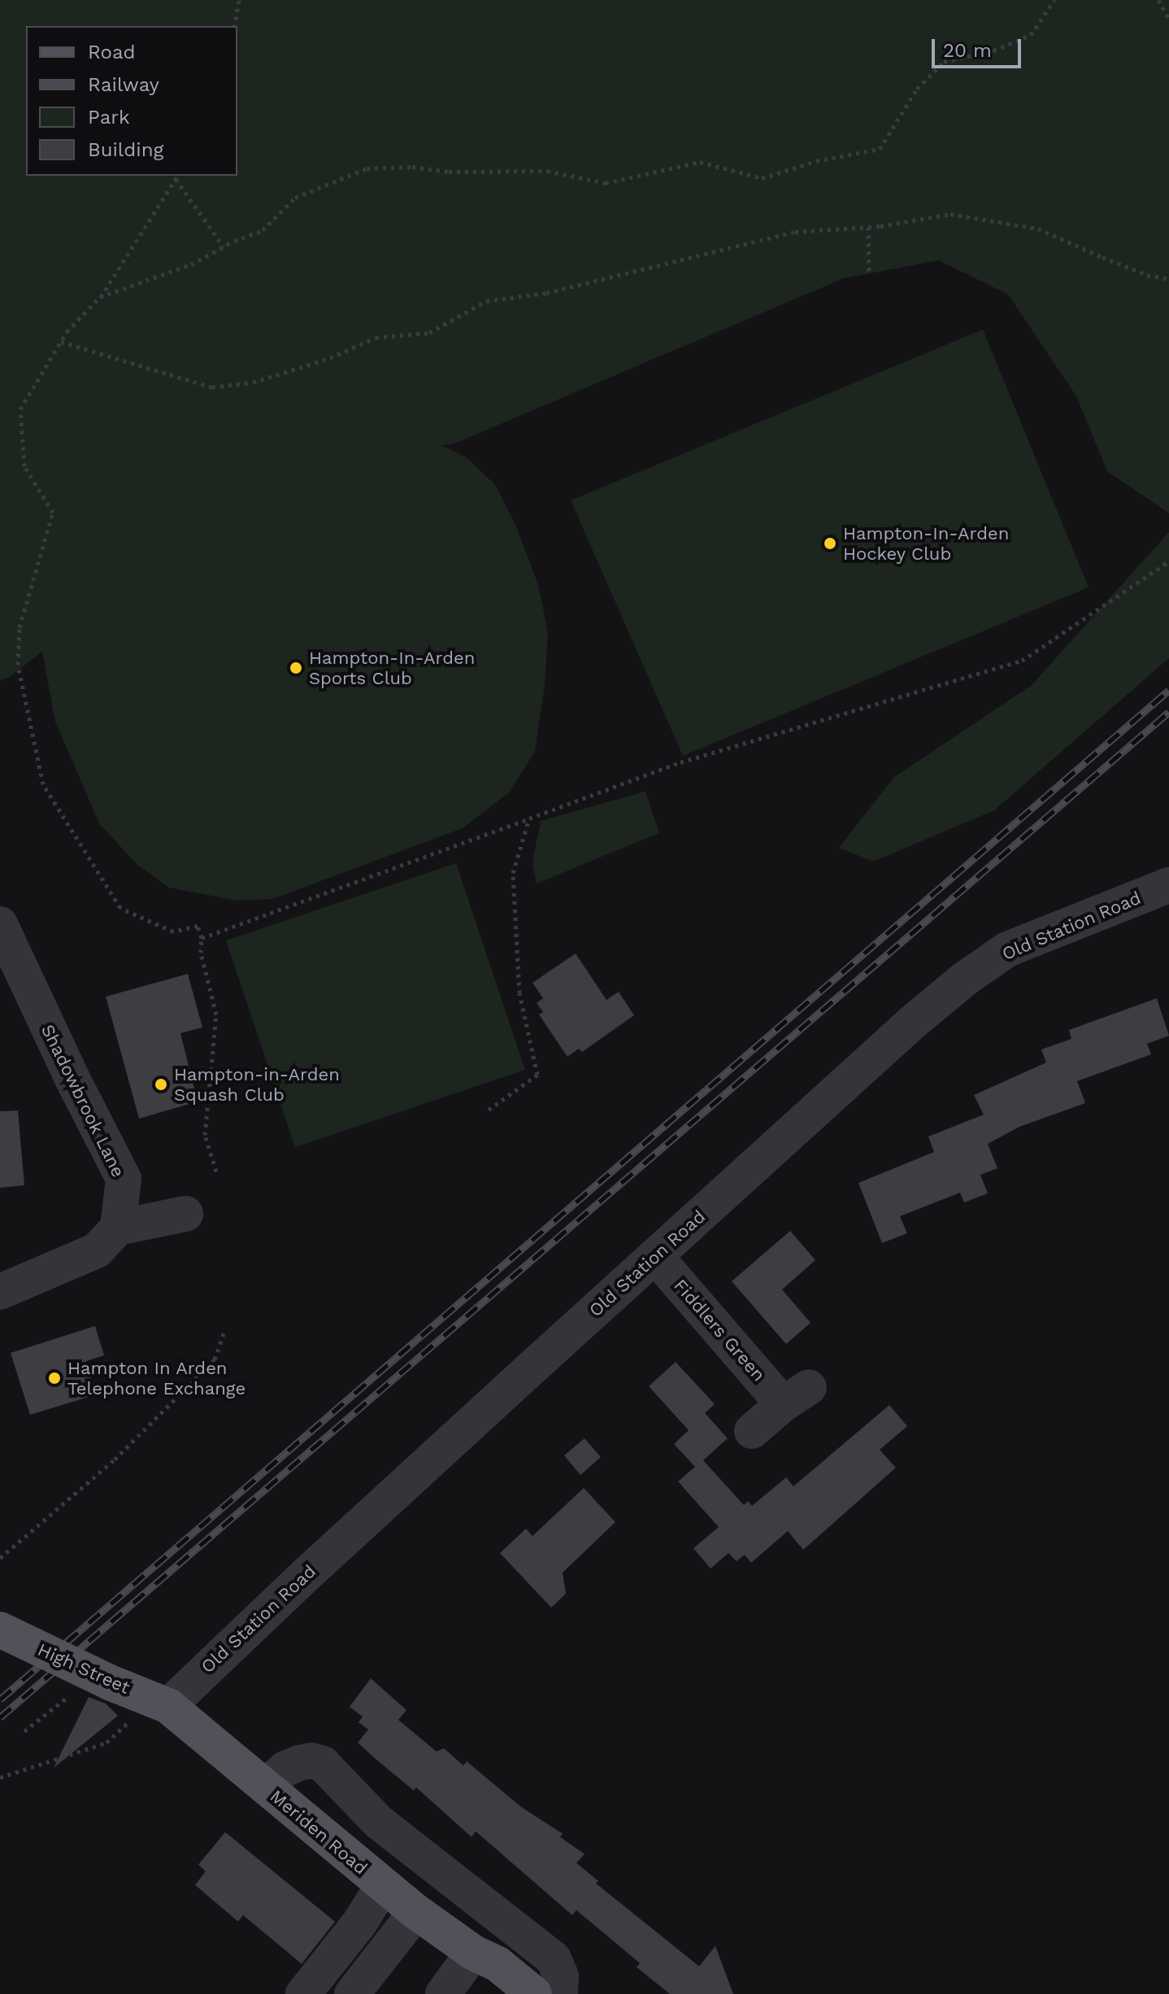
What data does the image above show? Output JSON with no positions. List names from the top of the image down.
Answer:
{
  "streets": {
    "main road": ["High Street", "Meriden Road"],
    "street": ["Old Station Road", "Shadowbrook Lane", "Fiddlers Green"]
  },
  "crossings": [
    ["Old Station Road", "Fiddlers Green"],
    ["Old Station Road", "High Street"],
    ["Old Station Road", "Meriden Road"],
    ["High Street", "Meriden Road"]
  ],
  "places": [
    "Hampton-In-Arden Hockey Club",
    "Hampton-In-Arden Sports Club",
    "Hampton-in-Arden Squash Club",
    "Hampton In Arden Telephone Exchange"
  ],
  "legend": [
    "Road",
    "Railway",
    "Park",
    "Building"
  ],
  "scale_bar": "20 m"
}
